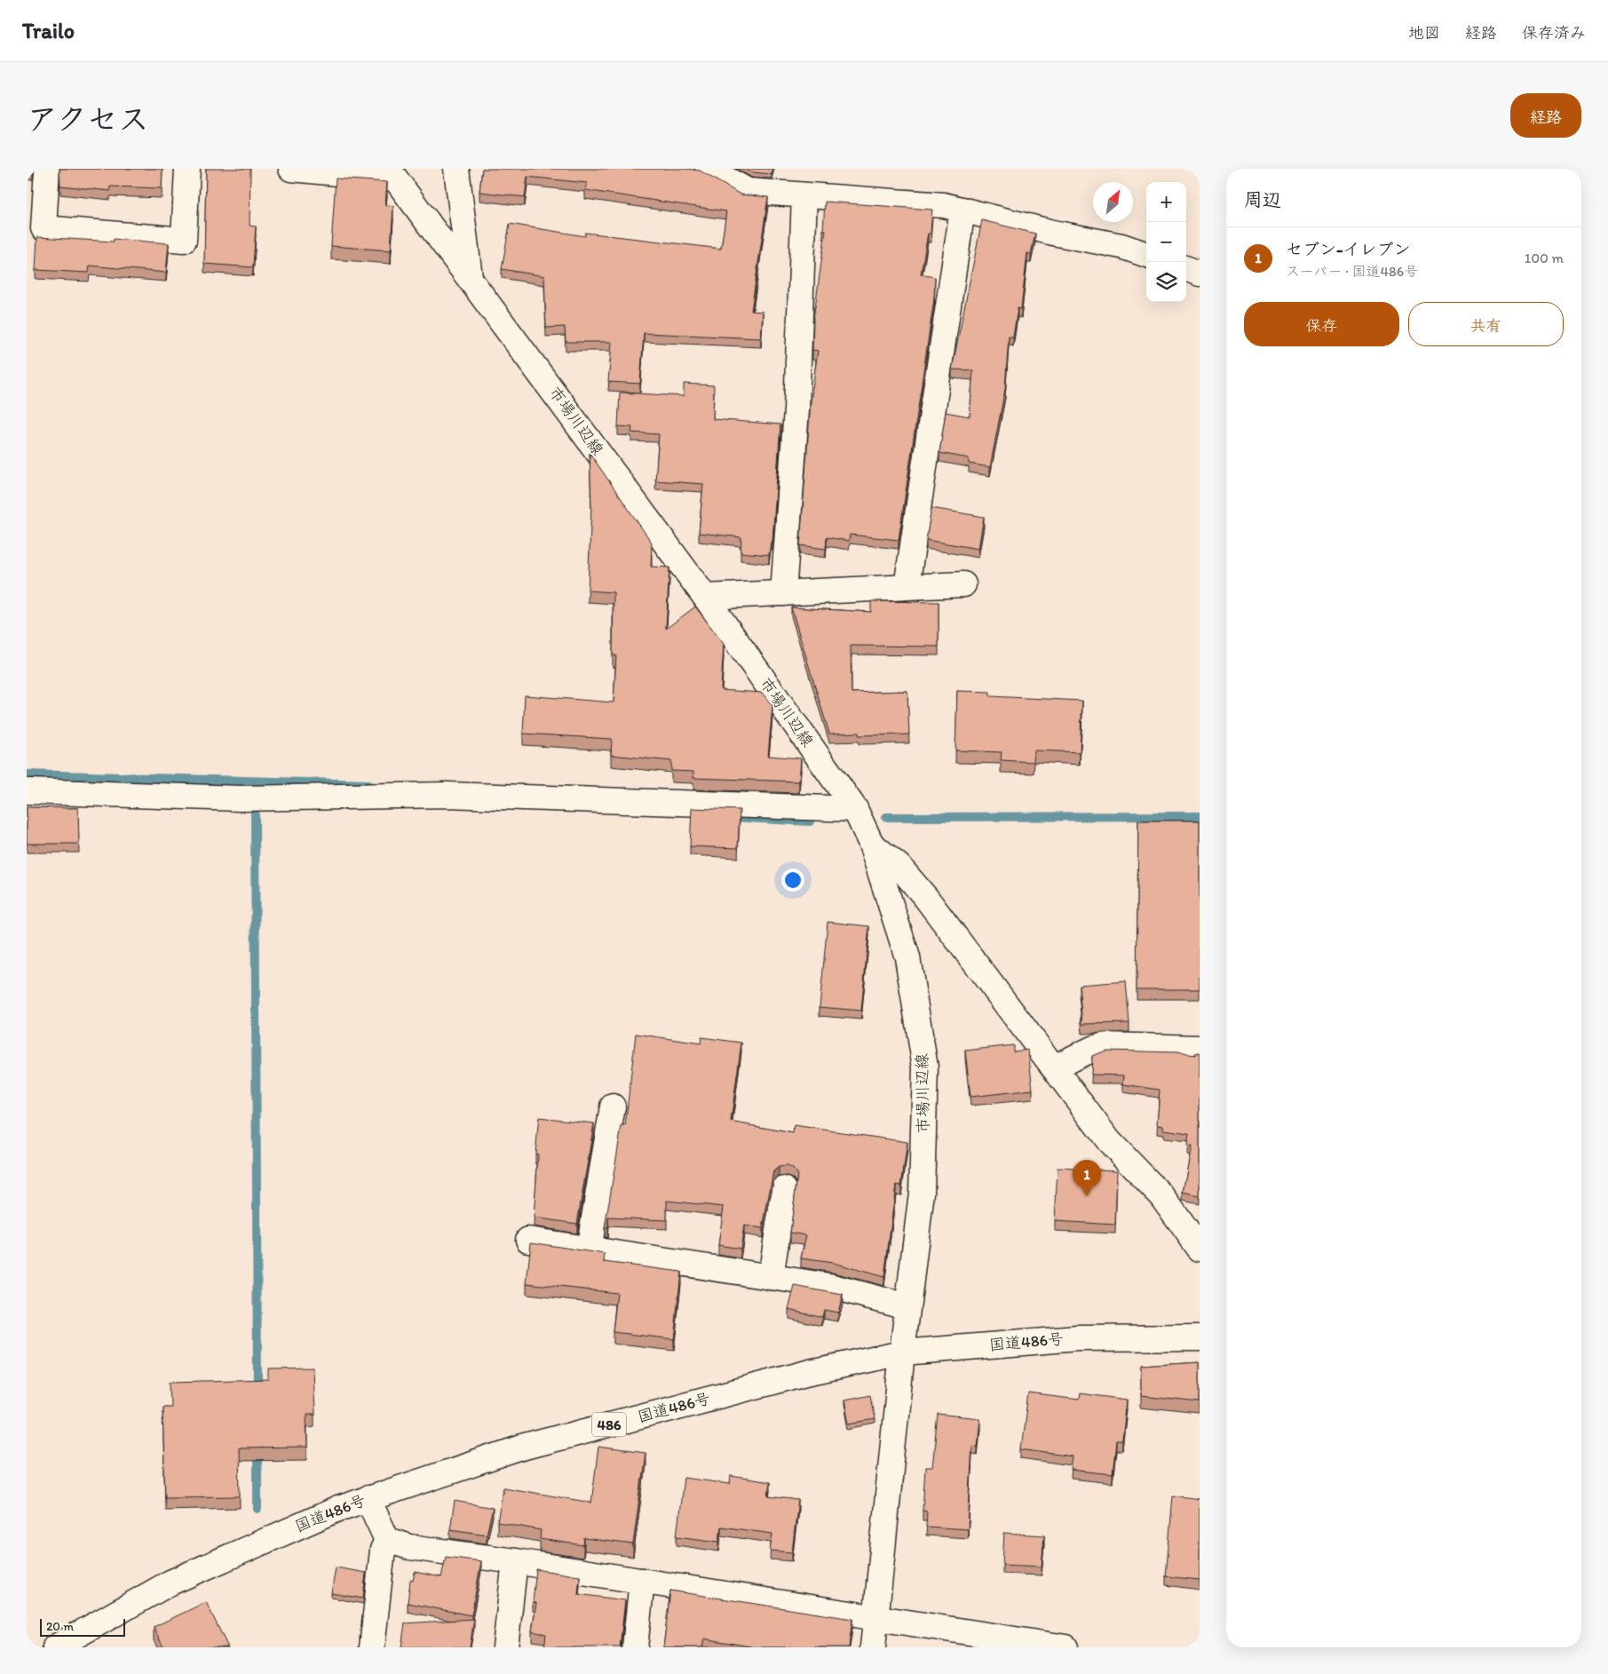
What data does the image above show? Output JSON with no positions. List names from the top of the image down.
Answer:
{
  "streets": {
    "main road": ["市場川辺線", "国道486号", "486"]
  },
  "crossings": [
    ["市場川辺線", "国道486号"]
  ],
  "scale_bar": "20 m",
  "north": "top right",
  "page": {
    "header": "Trailo",
    "nav": ["地図", "経路", "保存済み"],
    "title": "アクセス",
    "buttons": [
      "経路",
      ["保存", "共有"]
    ],
    "heading": "周辺",
    "map_buttons": ["+", "−"],
    "list": [
      {
        "mark": "1",
        "name": "セブン-イレブン",
        "note": "スーパー · 国道486号",
        "value": "100 m"
      }
    ],
    "pins": "1",
    "scale": "20 m"
  }
}
